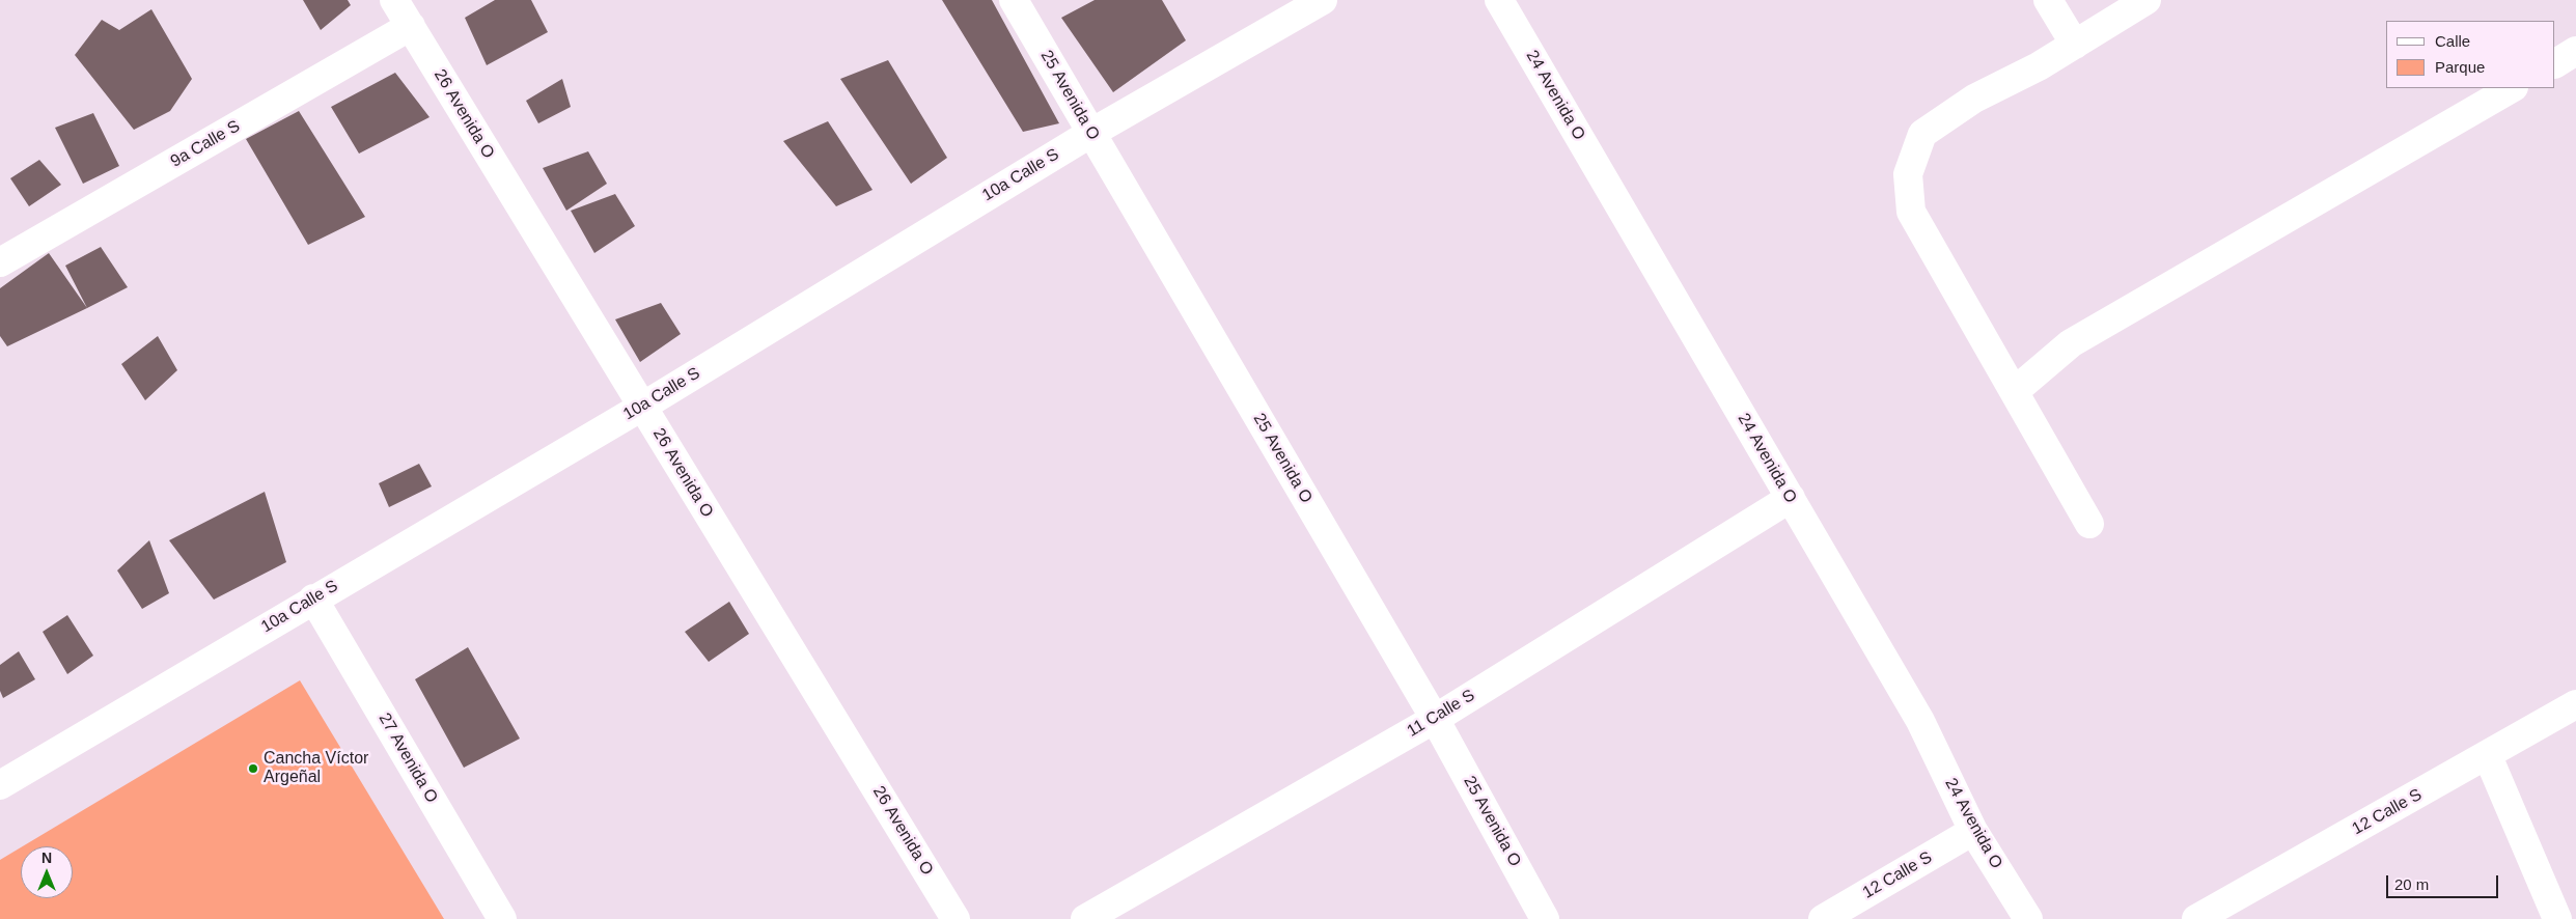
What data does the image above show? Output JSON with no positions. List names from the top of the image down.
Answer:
{
  "streets": {
    "street": [
      "25 Avenida O",
      "24 Avenida O",
      "26 Avenida O",
      "9a Calle S",
      "10a Calle S",
      "11 Calle S",
      "27 Avenida O",
      "12 Calle S"
    ]
  },
  "crossings": [
    ["25 Avenida O", "10a Calle S"],
    ["25 Avenida O", "11 Calle S"],
    ["24 Avenida O", "11 Calle S"],
    ["24 Avenida O", "12 Calle S"],
    ["26 Avenida O", "9a Calle S"],
    ["26 Avenida O", "10a Calle S"],
    ["10a Calle S", "27 Avenida O"]
  ],
  "places": ["Cancha Víctor Argeñal"],
  "legend": ["Calle", "Parque"],
  "scale_bar": "20 m",
  "north": "top"
}
